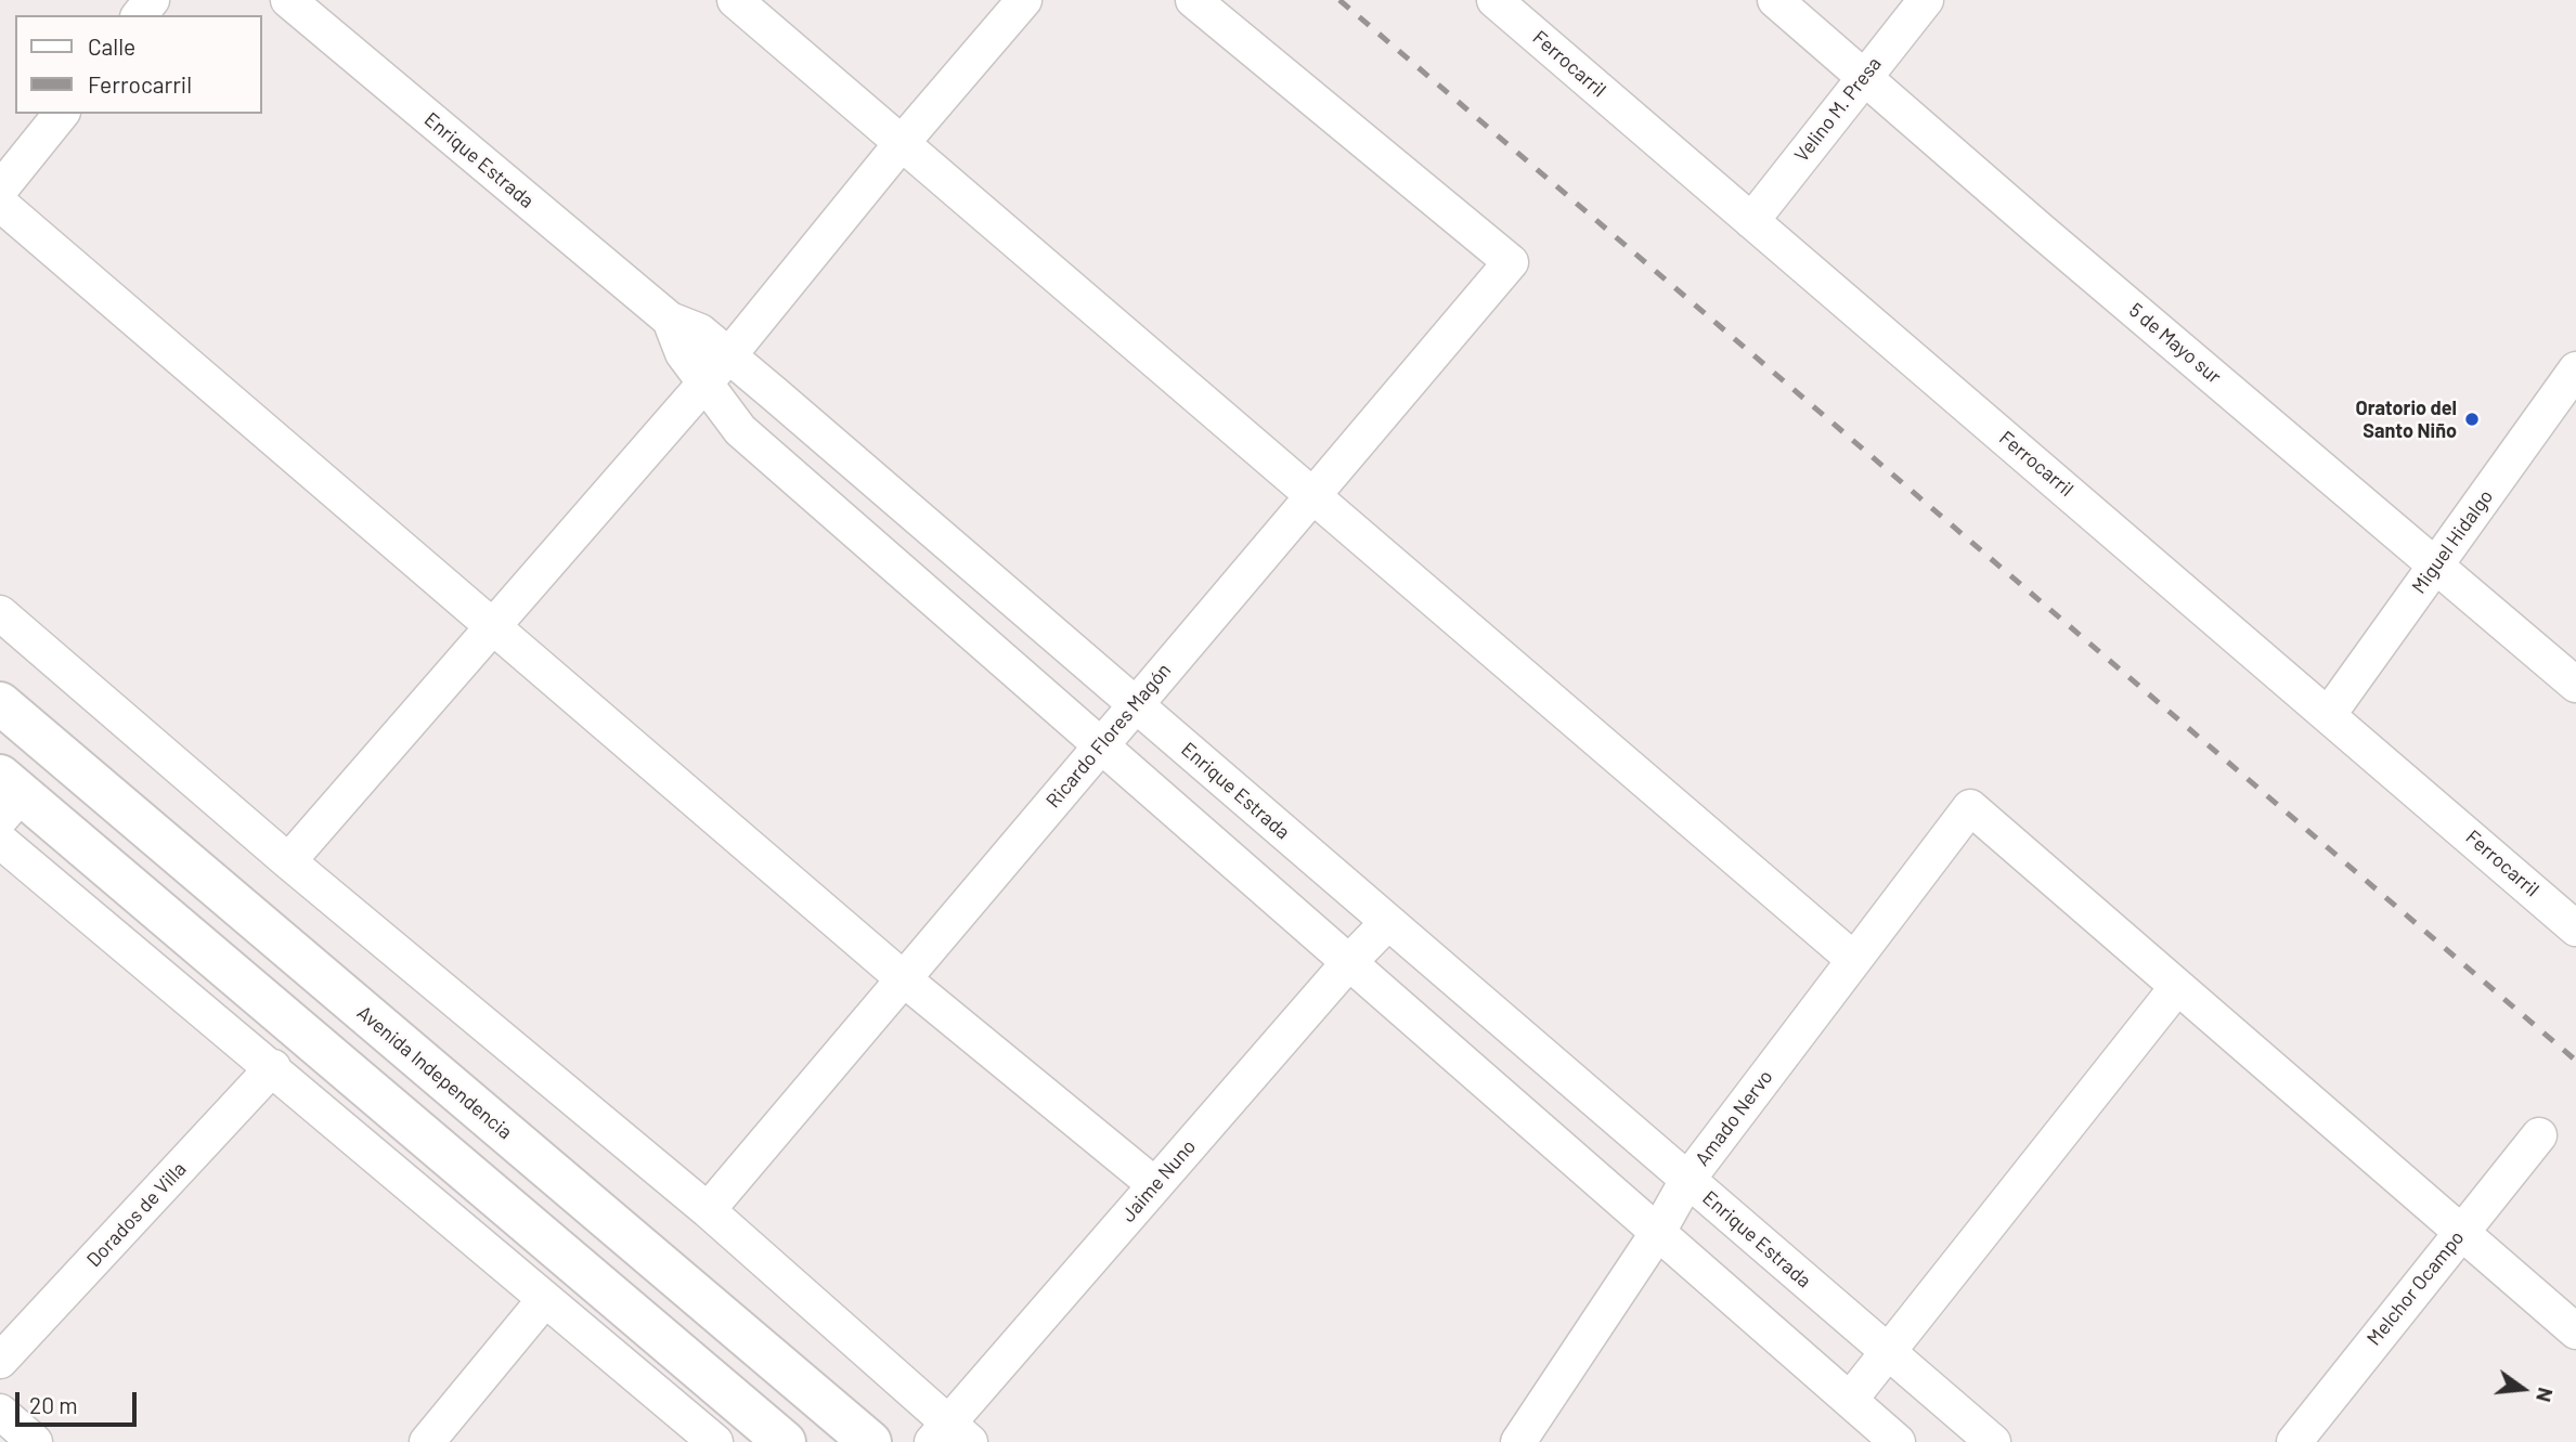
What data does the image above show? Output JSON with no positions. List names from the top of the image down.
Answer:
{
  "streets": {
    "main road": ["Avenida Independencia"],
    "street": [
      "Ferrocarril",
      "Velino M. Presa",
      "Enrique Estrada",
      "5 de Mayo sur",
      "Miguel Hidalgo",
      "Ricardo Flores Magón",
      "Amado Nervo",
      "Jaime Nuno",
      "Dorados de Villa",
      "Melchor Ocampo"
    ]
  },
  "crossings": [
    ["Ferrocarril", "Velino M. Presa"],
    ["Ferrocarril", "Miguel Hidalgo"],
    ["Velino M. Presa", "5 de Mayo sur"],
    ["Enrique Estrada", "Ricardo Flores Magón"],
    ["Enrique Estrada", "Amado Nervo"],
    ["Enrique Estrada", "Jaime Nuno"],
    ["5 de Mayo sur", "Miguel Hidalgo"]
  ],
  "places": ["Oratorio del Santo Niño"],
  "legend": ["Calle", "Ferrocarril"],
  "scale_bar": "20 m",
  "north": "right"
}
